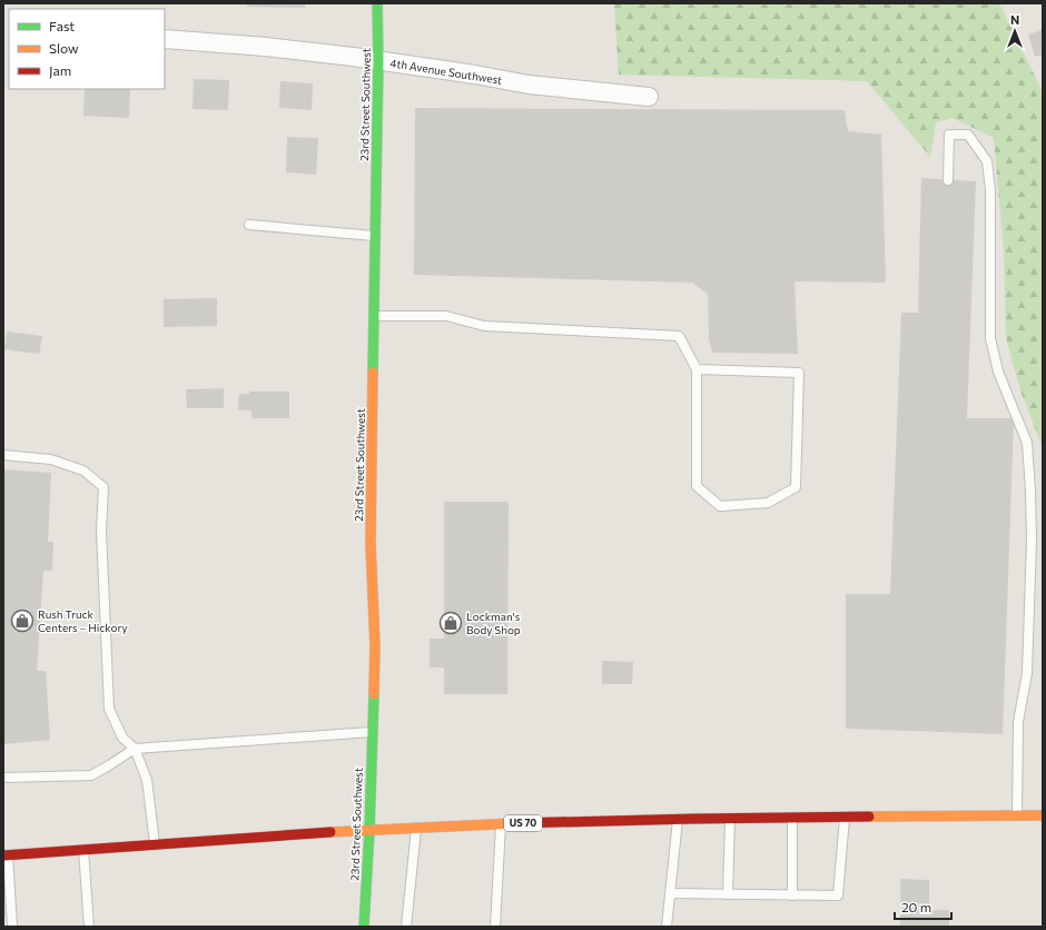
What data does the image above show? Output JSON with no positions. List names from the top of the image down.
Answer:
{
  "streets": {
    "main road": ["23rd Street Southwest", "US 70"],
    "street": ["4th Avenue Southwest"]
  },
  "crossings": [
    ["4th Avenue Southwest", "23rd Street Southwest"],
    ["23rd Street Southwest", "US 70"]
  ],
  "places": {
    "shop": ["Rush Truck Centers – Hickory", "Lockman's Body Shop"]
  },
  "legend": ["Fast", "Slow", "Jam"],
  "scale_bar": "20 m",
  "north": "top"
}
